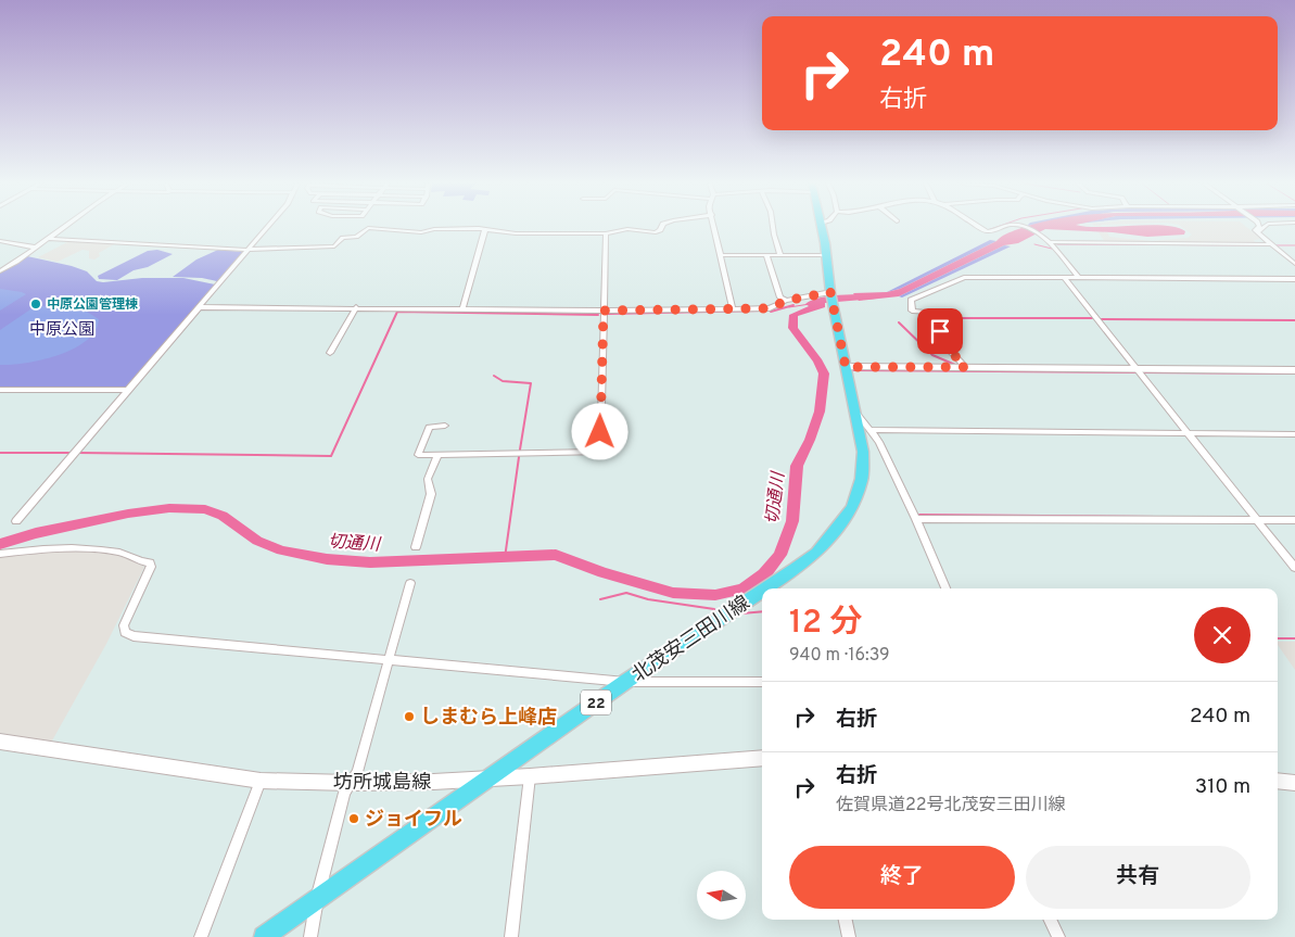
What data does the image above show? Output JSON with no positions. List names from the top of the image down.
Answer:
{
  "streets": {
    "main road": ["北茂安三田川線", "22", "坊所城島線"]
  },
  "crossings": [
    ["北茂安三田川線", "22"],
    ["北茂安三田川線", "坊所城島線"]
  ],
  "water": ["切通川"],
  "parks": ["中原公園"],
  "places": ["中原公園管理棟", "しまむら上峰店", "ジョイフル"],
  "north": "left",
  "page": {
    "turn": ["240 m", "右折"],
    "heading": ["12 分", "940 m · 16:39"],
    "list": [
      {
        "name": "右折",
        "value": "240 m"
      },
      {
        "name": "右折",
        "note": "佐賀県道22号北茂安三田川線",
        "value": "310 m"
      }
    ],
    "buttons": ["終了", "共有"]
  }
}
